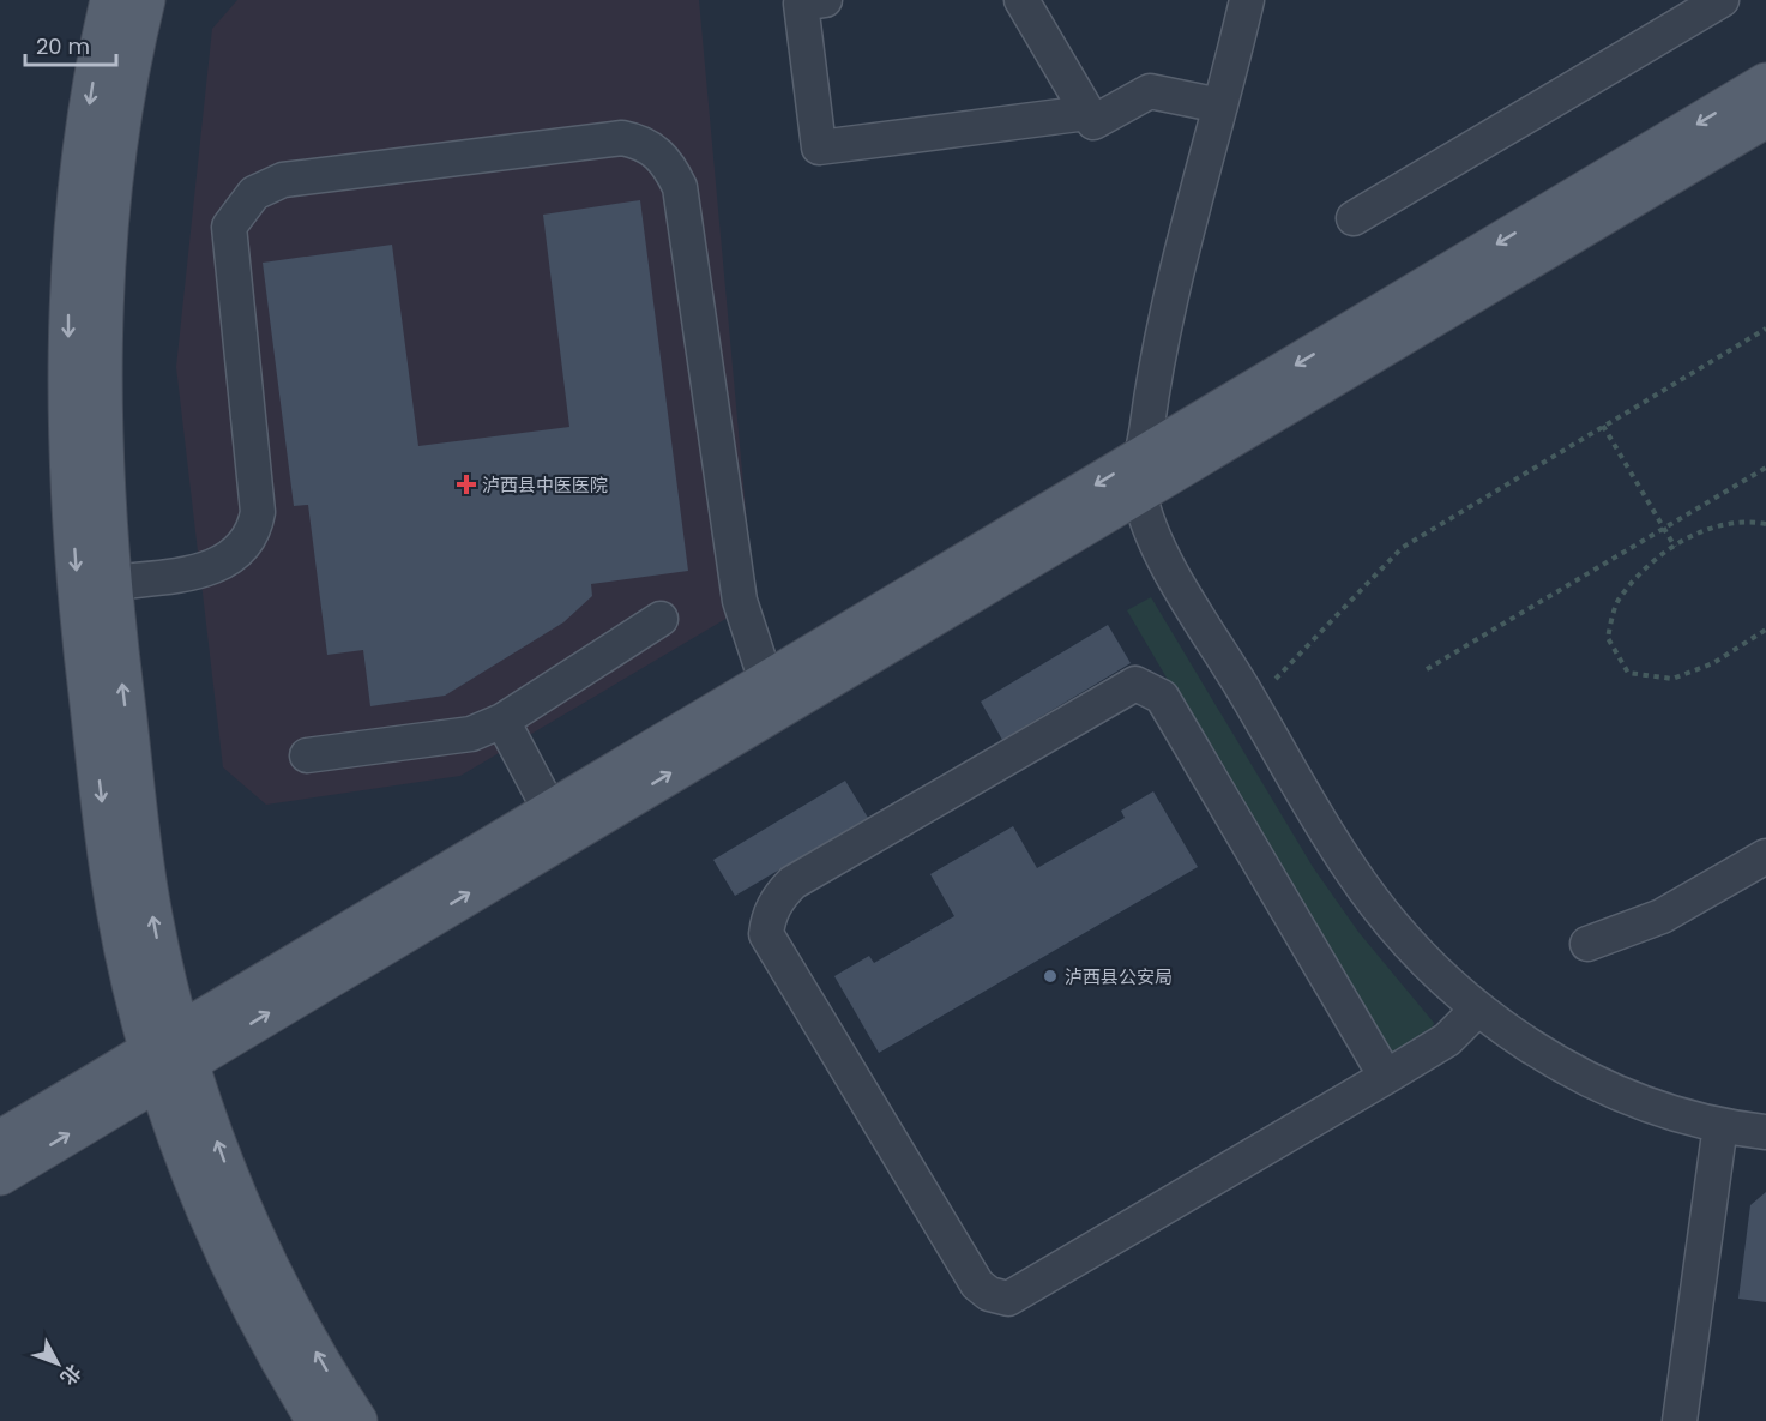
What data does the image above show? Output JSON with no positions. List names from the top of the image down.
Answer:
{
  "places": {
    "health": ["泸西县中医医院"],
    "other": ["泸西县公安局"]
  },
  "scale_bar": "20 m",
  "north": "bottom right"
}
